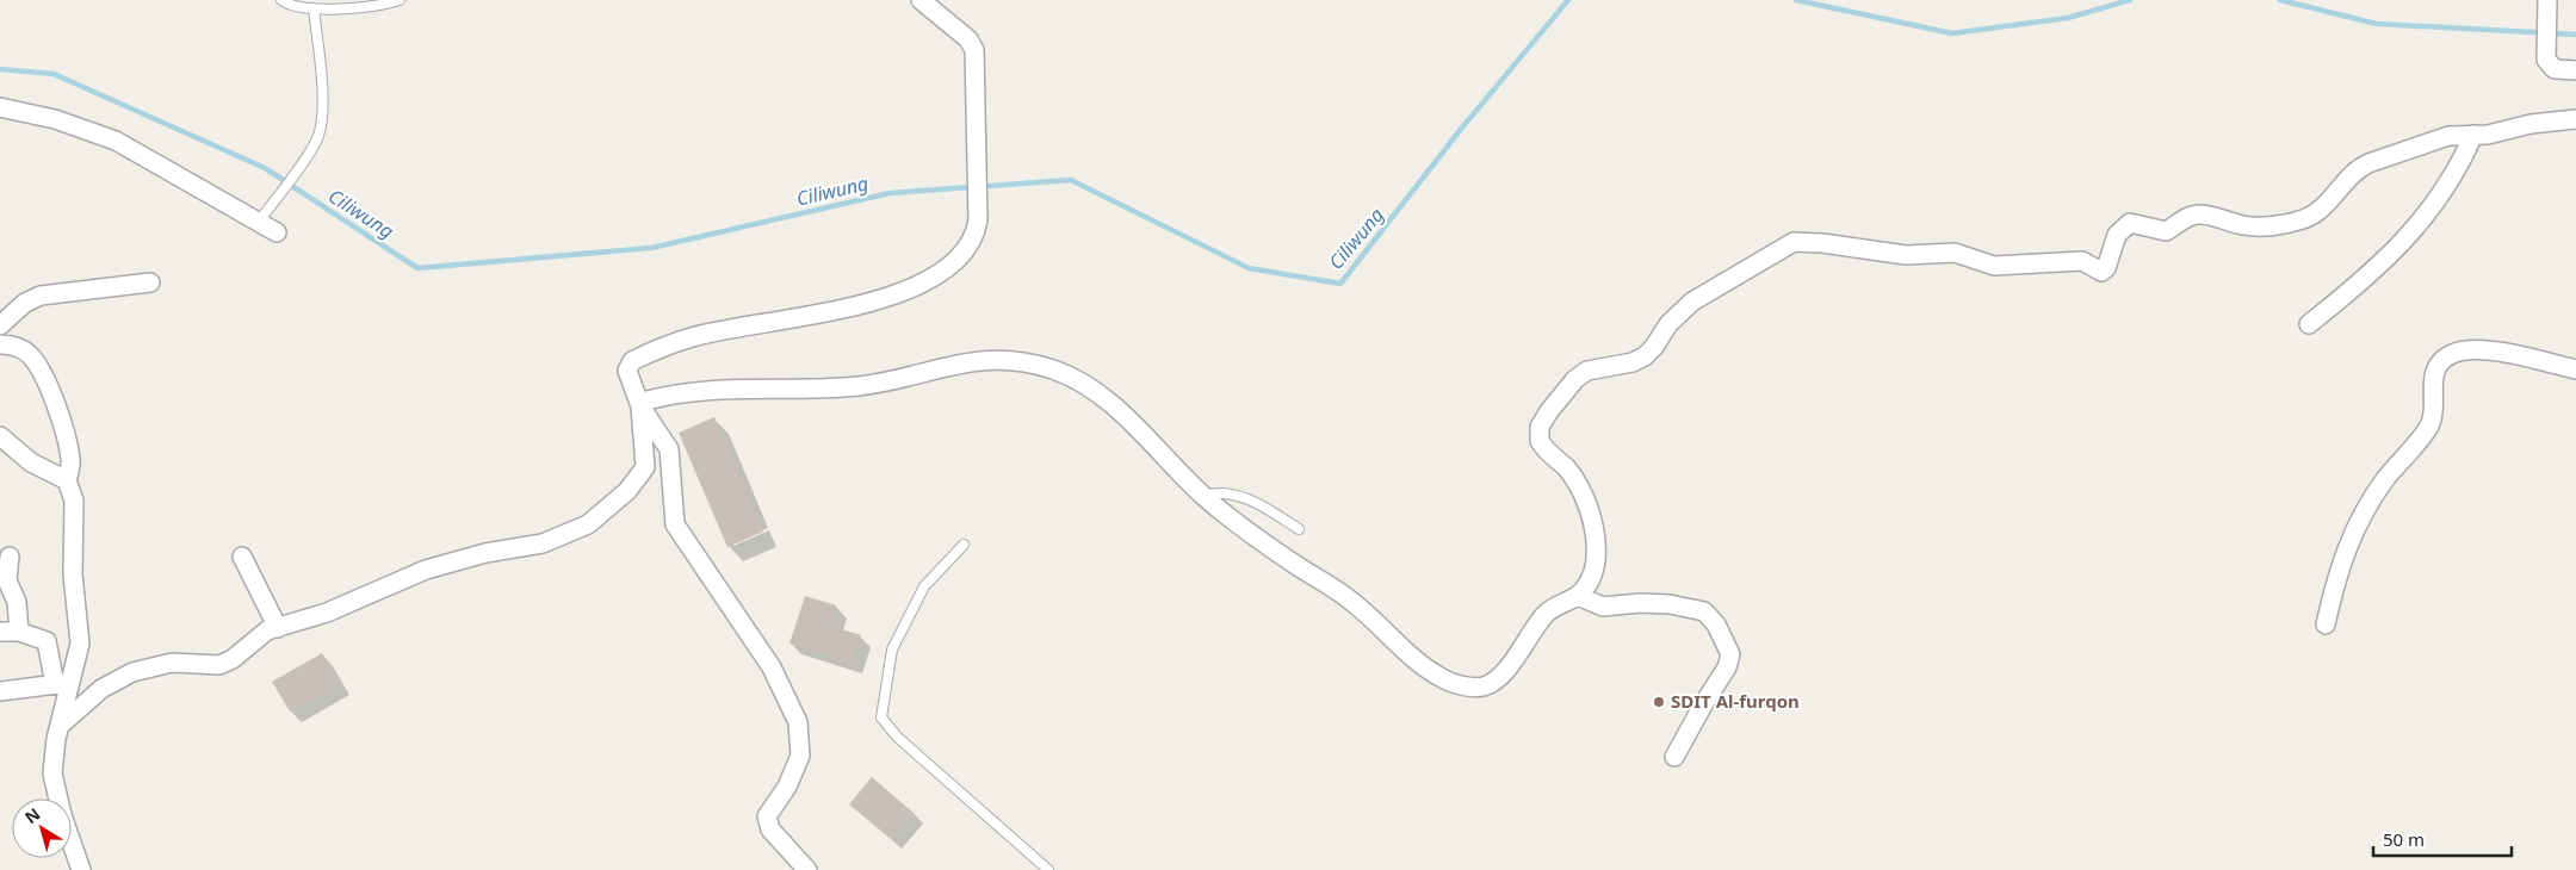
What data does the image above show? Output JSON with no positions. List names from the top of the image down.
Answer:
{
  "water": ["Ciliwung"],
  "places": ["SDIT Al-furqon"],
  "scale_bar": "50 m",
  "north": "top left"
}
